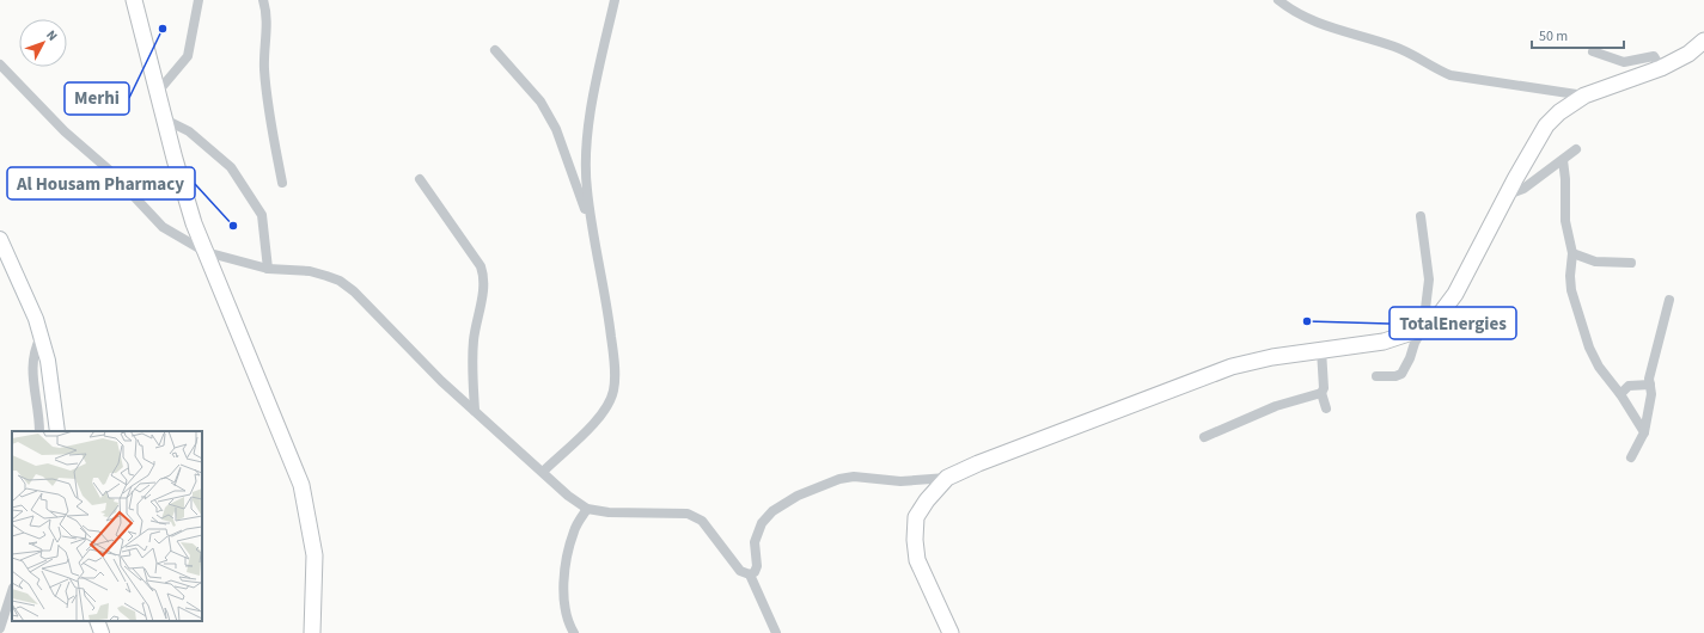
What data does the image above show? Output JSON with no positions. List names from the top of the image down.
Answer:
{
  "places": ["Merhi", "Al Housam Pharmacy", "TotalEnergies"],
  "scale_bar": "50 m",
  "north": "top right"
}
